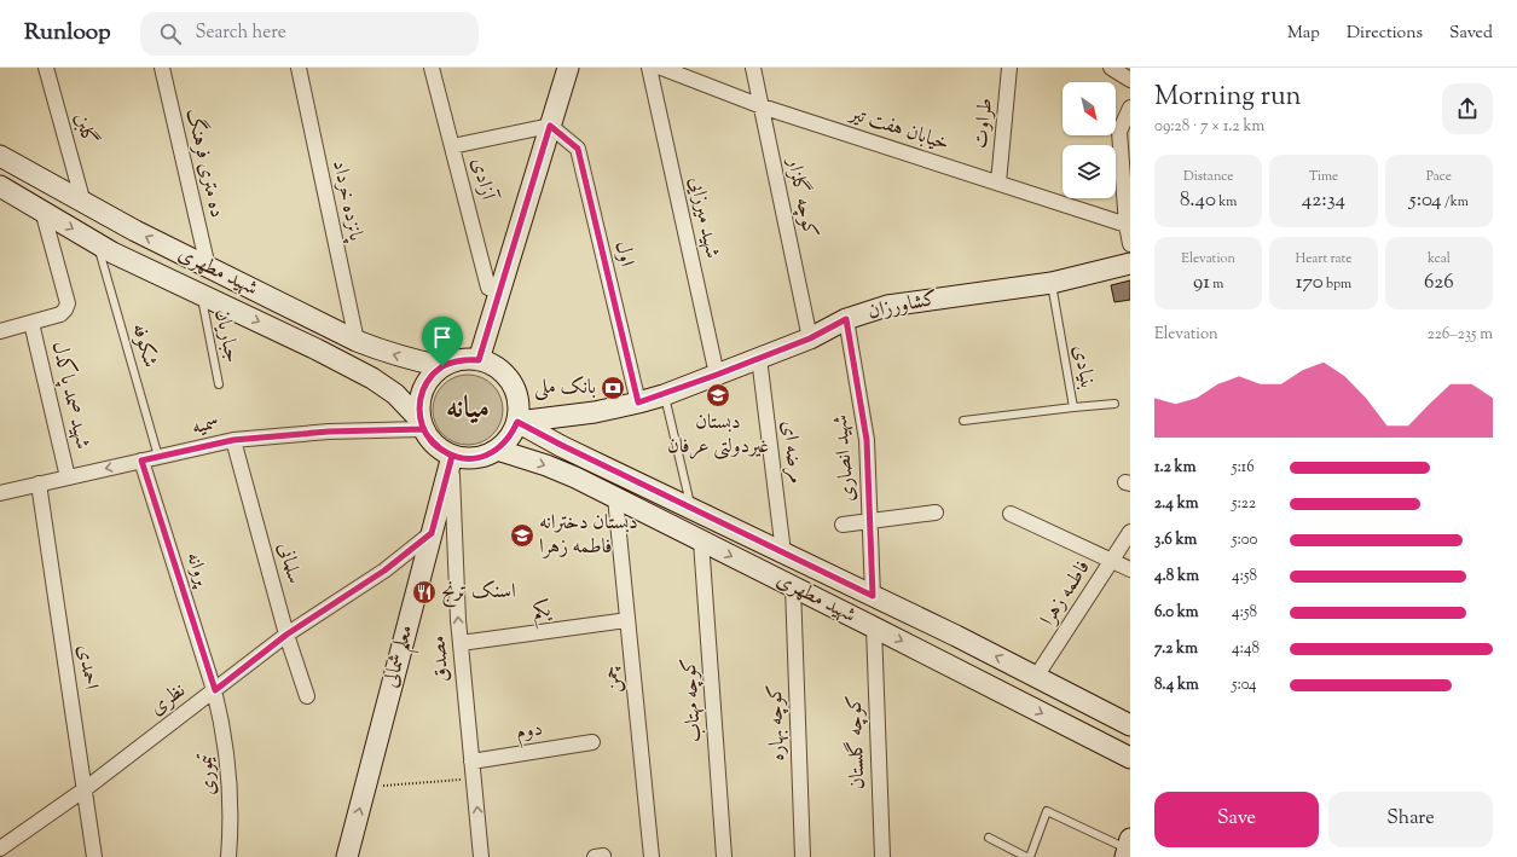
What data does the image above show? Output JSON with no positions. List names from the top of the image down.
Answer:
{
  "streets": {
    "main road": ["شهید مطهری", "کشاورزان", "معلم شمالی"],
    "street": [
      "طراوت",
      "گلبن",
      "خیابان هفت تیر",
      "ده متری فرهنگ",
      "آزادی",
      "کوچه گلزار",
      "پانزده خرداد",
      "شهید میرزایی",
      "اول",
      "شهید صمد پاکدل",
      "سمیه",
      "مرضه ای",
      "شهید انصاری",
      "سلمانی",
      "پروانه",
      "فاطمه زهرا",
      "یکم",
      "مصدق",
      "احمدی",
      "چمن",
      "نظری",
      "کوچه مهتاب",
      "کوچه بهاره",
      "دوم",
      "کوچه گلستان",
      "تیموری"
    ],
    "lane": ["جباریان", "شکوفه", "بنیادی"]
  },
  "crossings": [
    ["طراوت", "خیابان هفت تیر"],
    ["گلبن", "شهید مطهری"],
    ["خیابان هفت تیر", "کوچه گلزار"],
    ["ده متری فرهنگ", "شهید مطهری"],
    ["کوچه گلزار", "کشاورزان"],
    ["پانزده خرداد", "شهید مطهری"],
    ["شهید میرزایی", "کشاورزان"],
    ["اول", "کشاورزان"],
    ["شهید مطهری", "کشاورزان"],
    ["شهید مطهری", "جباریان"],
    ["شهید مطهری", "شکوفه"],
    ["شهید مطهری", "شهید صمد پاکدل"],
    ["شهید مطهری", "سمیه"],
    ["شهید مطهری", "مرضه ای"],
    ["شهید مطهری", "شهید انصاری"],
    ["شهید مطهری", "فاطمه زهرا"],
    ["شهید مطهری", "معلم شمالی"],
    ["شهید مطهری", "مصدق"],
    ["شهید مطهری", "چمن"],
    ["شهید مطهری", "کوچه مهتاب"],
    ["شهید مطهری", "کوچه بهاره"],
    ["شهید مطهری", "کوچه گلستان"],
    ["کشاورزان", "بنیادی"],
    ["کشاورزان", "سمیه"],
    ["کشاورزان", "مرضه ای"],
    ["کشاورزان", "شهید انصاری"],
    ["کشاورزان", "معلم شمالی"],
    ["کشاورزان", "مصدق"],
    ["شکوفه", "سمیه"],
    ["شهید صمد پاکدل", "سمیه"],
    ["سمیه", "سلمانی"],
    ["سمیه", "پروانه"],
    ["سمیه", "معلم شمالی"],
    ["سمیه", "مصدق"],
    ["سمیه", "احمدی"],
    ["سلمانی", "نظری"],
    ["پروانه", "نظری"],
    ["پروانه", "تیموری"],
    ["یکم", "مصدق"],
    ["یکم", "چمن"],
    ["معلم شمالی", "مصدق"],
    ["معلم شمالی", "نظری"],
    ["مصدق", "دوم"],
    ["احمدی", "نظری"],
    ["نظری", "تیموری"]
  ],
  "one_way": ["مصدق"],
  "districts": ["میانه"],
  "places": {
    "bank": ["بانک ملی"],
    "school or university": ["دبستان غیردولتی عرفان", "دبستان دخترانه فاطمه زهرا"],
    "restaurant": ["اسنک ترنج"]
  },
  "north": "bottom right",
  "page": {
    "header": "Runloop",
    "search": "Search here",
    "nav": ["Map", "Directions", "Saved"],
    "heading": ["Morning run", "09:28 · 7 × 1.2 km"],
    "stats": [
      ["Distance", "8.40 km"],
      ["Time", "42:34"],
      ["Pace", "5:04 /km"],
      ["Elevation", "91 m"],
      ["Heart rate", "170 bpm"],
      ["kcal", "626"]
    ],
    "chart": ["Elevation", "226–235 m"],
    "list": [
      {
        "name": "1.2 km",
        "note": "5:16"
      },
      {
        "name": "2.4 km",
        "note": "5:22"
      },
      {
        "name": "3.6 km",
        "note": "5:00"
      },
      {
        "name": "4.8 km",
        "note": "4:58"
      },
      {
        "name": "6.0 km",
        "note": "4:58"
      },
      {
        "name": "7.2 km",
        "note": "4:48"
      },
      {
        "name": "8.4 km",
        "note": "5:04"
      }
    ],
    "buttons": ["Save", "Share"]
  }
}
